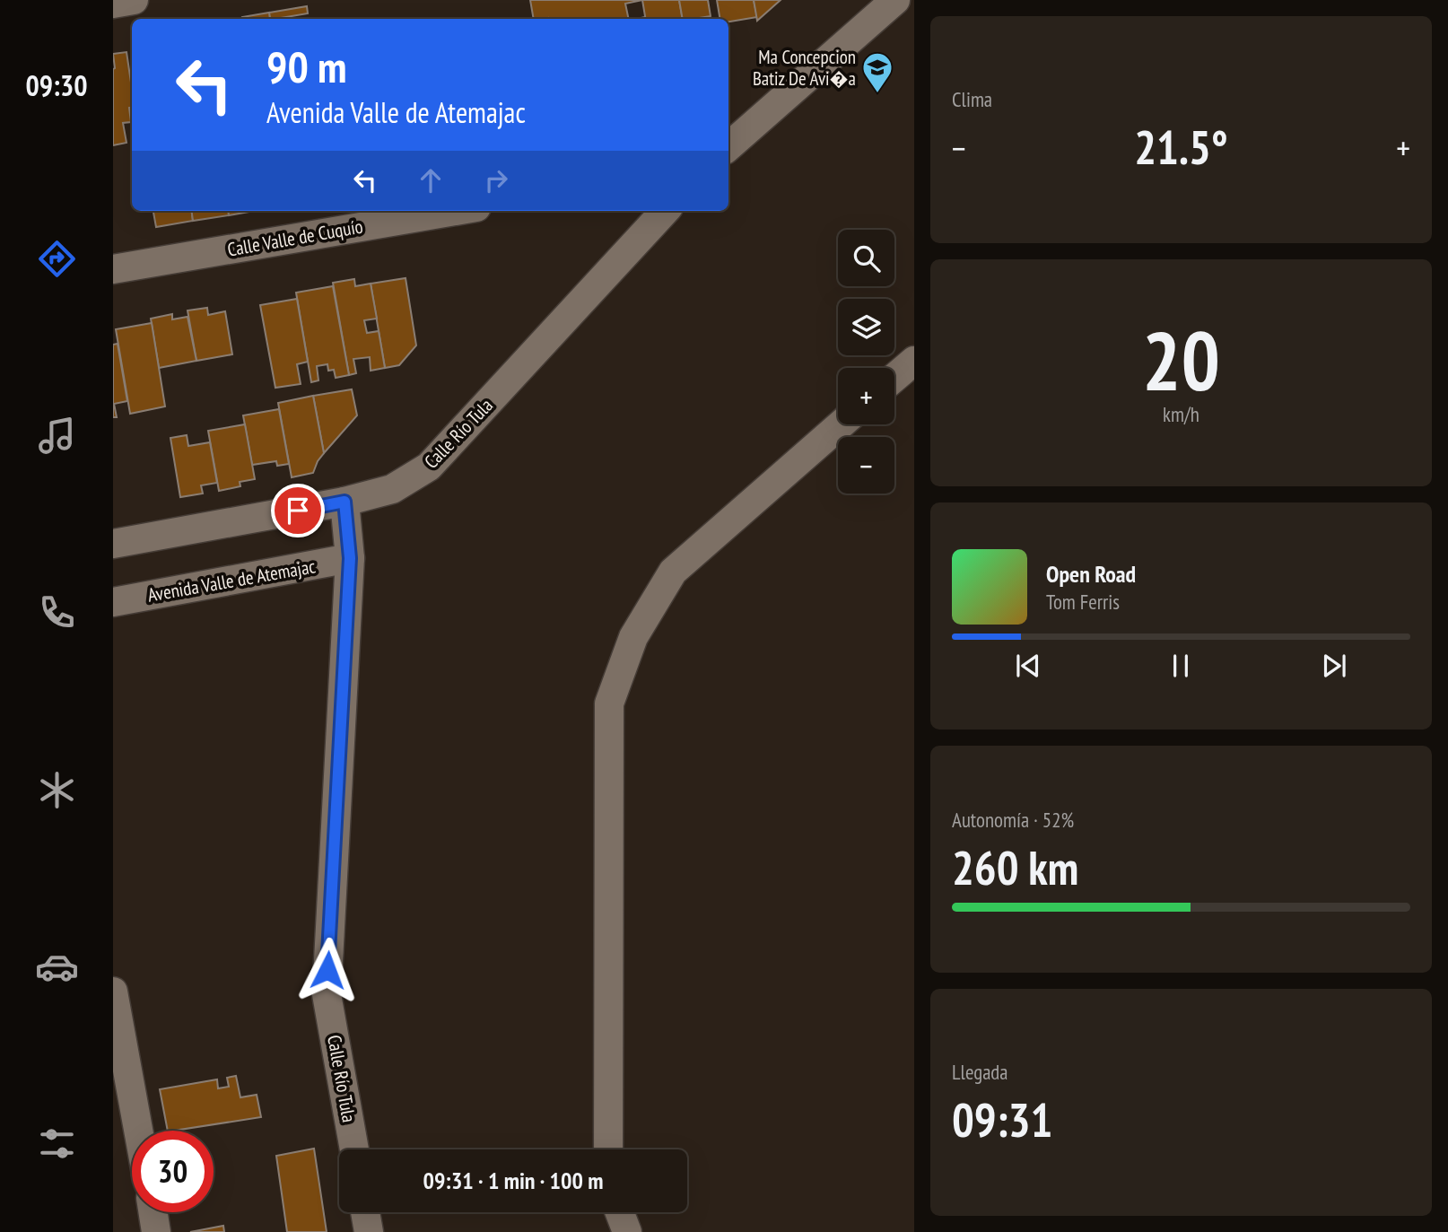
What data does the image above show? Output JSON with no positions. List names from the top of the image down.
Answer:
{
  "streets": {
    "street": ["Calle Valle de Cuquío", "Calle Río Tula", "Avenida Valle de Atemajac"]
  },
  "crossings": [
    ["Calle Río Tula", "Avenida Valle de Atemajac"]
  ],
  "places": {
    "school or university": ["Ma Concepcion Batiz De Avi�a"]
  },
  "page": {
    "tabs": "09:30",
    "tile": [
      "Clima",
      ["20", "km/h"],
      ["Autonomía · 52%", "260 km"],
      ["Llegada", "09:31"]
    ],
    "turn": ["90 m", "Avenida Valle de Atemajac"],
    "heat": ["−", "21.5°", "+"],
    "map_buttons": ["+", "−"],
    "song": ["Open Road", "Tom Ferris"],
    "limit": "30",
    "trip": "09:31 · 1 min · 100 m"
  }
}
